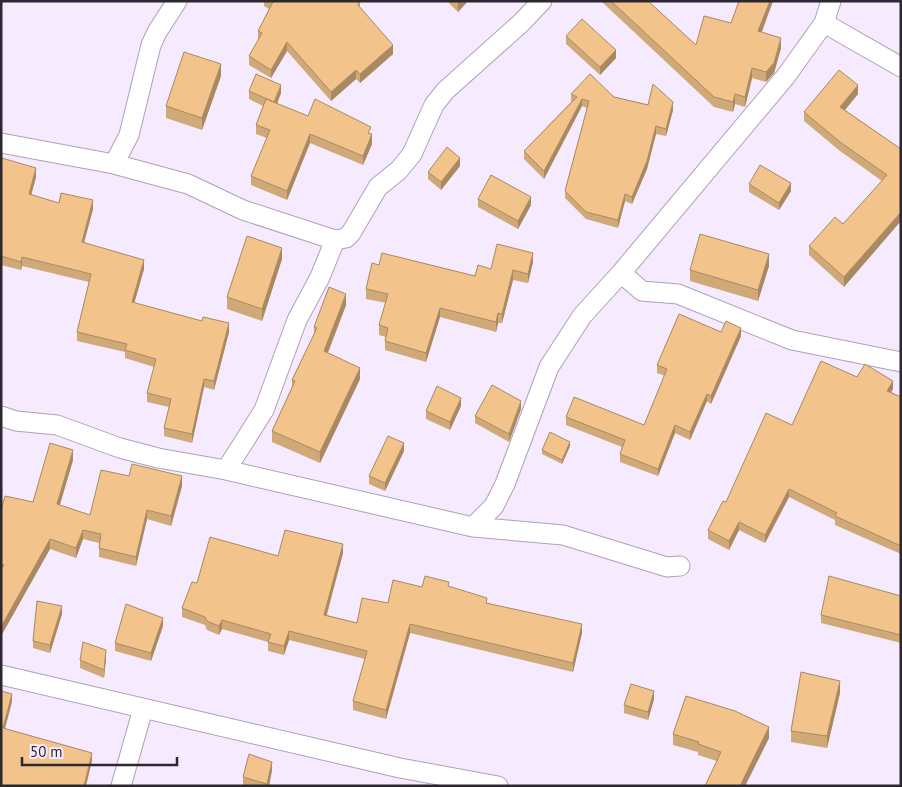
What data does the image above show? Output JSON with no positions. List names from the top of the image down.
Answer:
{
  "scale_bar": "50 m"
}
